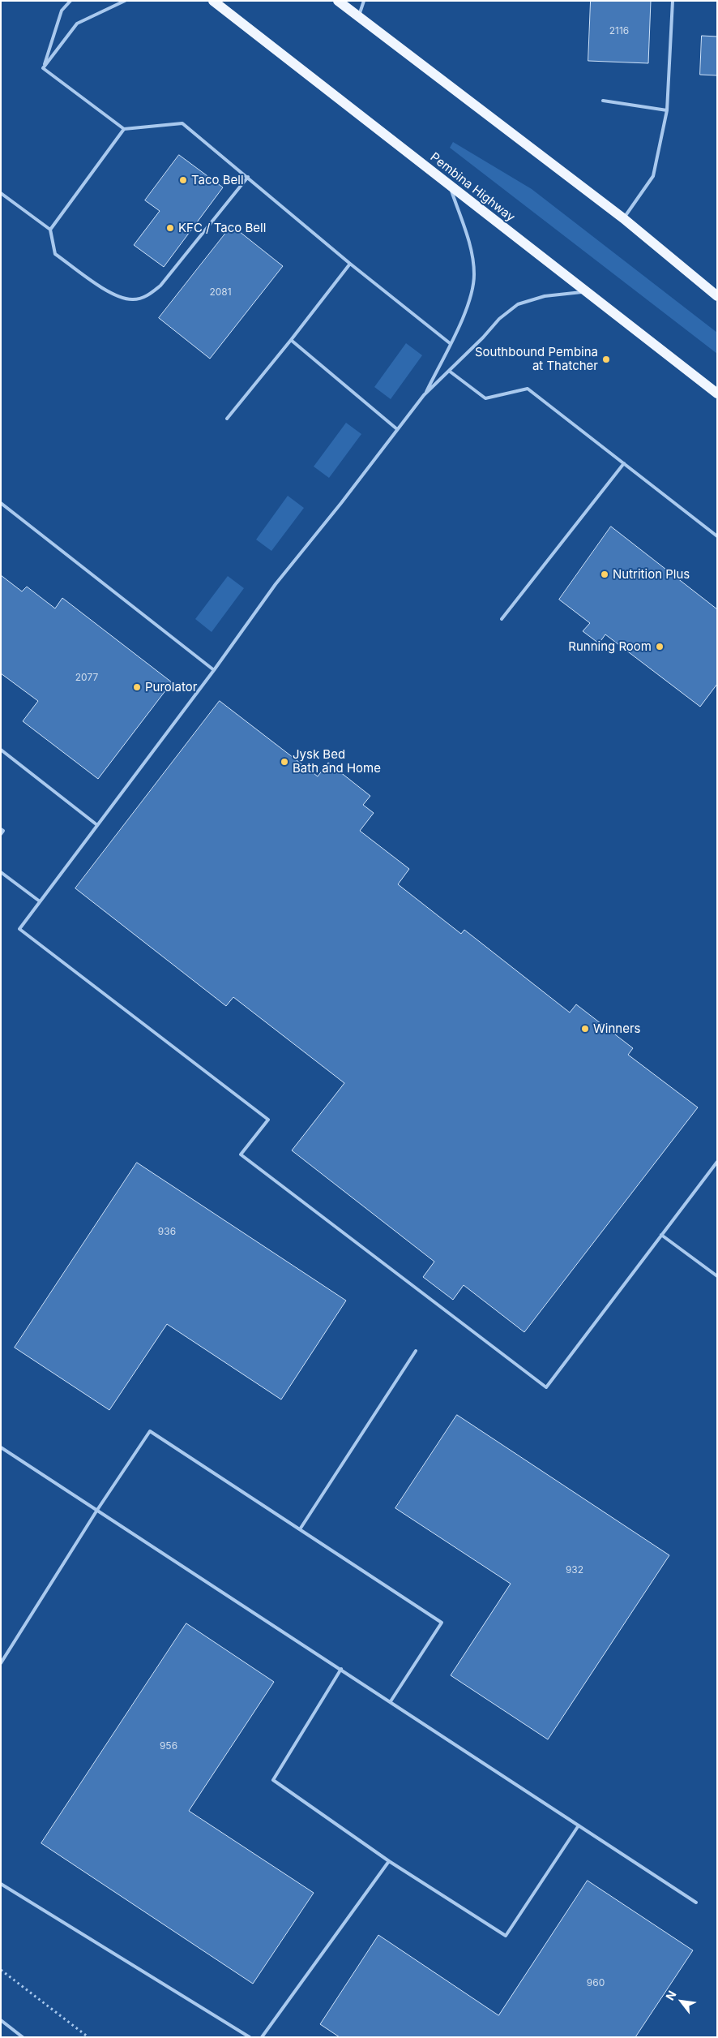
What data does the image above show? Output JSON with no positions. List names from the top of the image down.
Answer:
{
  "streets": {
    "main road": ["Pembina Highway"]
  },
  "places": [
    "Taco Bell",
    "KFC / Taco Bell",
    "Southbound Pembina at Thatcher",
    "Nutrition Plus",
    "Running Room",
    "Purolator",
    "Jysk Bed Bath and Home",
    "Winners"
  ],
  "house_numbers": [
    "2116",
    "2081",
    "2077",
    "936",
    "932",
    "956",
    "960"
  ],
  "north": "top left"
}
